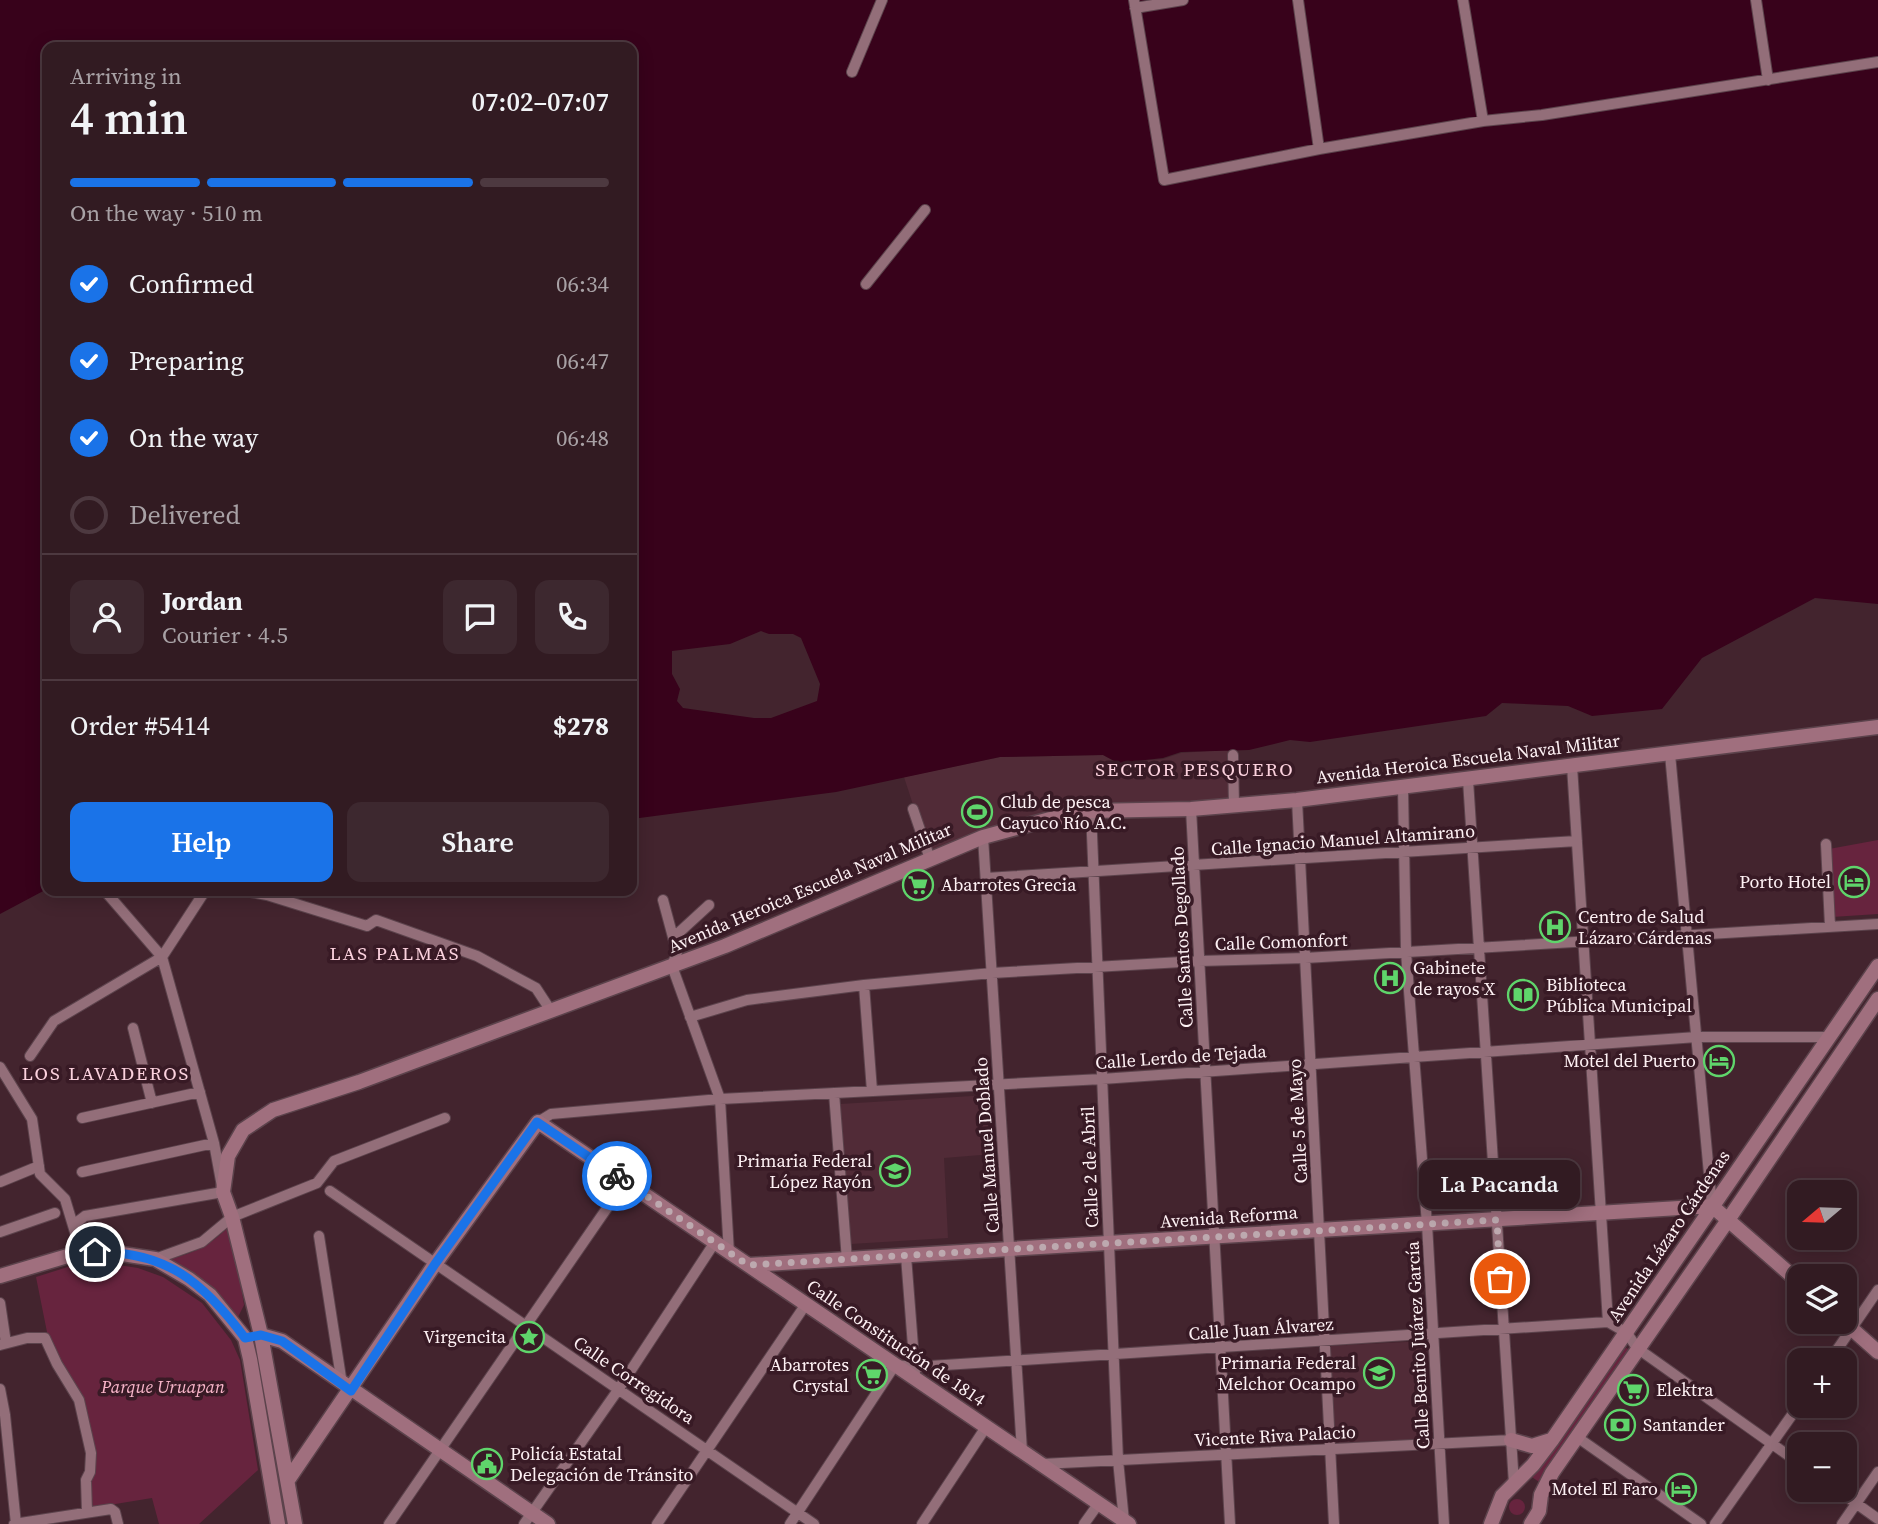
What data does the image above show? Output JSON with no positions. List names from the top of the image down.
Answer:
{
  "streets": {
    "street": [
      "Avenida Heroica Escuela Naval Militar",
      "Calle Ignacio Manuel Altamirano",
      "Calle Santos Degollado",
      "Calle Comonfort",
      "Calle Lerdo de Tejada",
      "Calle 5 de Mayo",
      "Calle Manuel Doblado",
      "Calle 2 de Abril",
      "Avenida Reforma",
      "Avenida Lázaro Cárdenas",
      "Calle Juan Álvarez",
      "Calle Constitución de 1814",
      "Calle Benito Juárez García",
      "Calle Corregidora",
      "Vicente Riva Palacio"
    ]
  },
  "crossings": [
    ["Avenida Heroica Escuela Naval Militar", "Calle Santos Degollado"],
    ["Avenida Heroica Escuela Naval Militar", "Calle 5 de Mayo"],
    ["Avenida Heroica Escuela Naval Militar", "Calle Manuel Doblado"],
    ["Avenida Heroica Escuela Naval Militar", "Calle 2 de Abril"],
    ["Avenida Heroica Escuela Naval Militar", "Calle Benito Juárez García"],
    ["Calle Ignacio Manuel Altamirano", "Calle Santos Degollado"],
    ["Calle Ignacio Manuel Altamirano", "Calle 5 de Mayo"],
    ["Calle Ignacio Manuel Altamirano", "Calle Manuel Doblado"],
    ["Calle Ignacio Manuel Altamirano", "Calle 2 de Abril"],
    ["Calle Ignacio Manuel Altamirano", "Calle Benito Juárez García"],
    ["Calle Santos Degollado", "Calle Comonfort"],
    ["Calle Santos Degollado", "Calle Lerdo de Tejada"],
    ["Calle Santos Degollado", "Avenida Reforma"],
    ["Calle Santos Degollado", "Calle Juan Álvarez"],
    ["Calle Santos Degollado", "Vicente Riva Palacio"],
    ["Calle Comonfort", "Calle 5 de Mayo"],
    ["Calle Comonfort", "Calle Manuel Doblado"],
    ["Calle Comonfort", "Calle 2 de Abril"],
    ["Calle Comonfort", "Calle Benito Juárez García"],
    ["Calle Lerdo de Tejada", "Calle 5 de Mayo"],
    ["Calle Lerdo de Tejada", "Calle Manuel Doblado"],
    ["Calle Lerdo de Tejada", "Calle 2 de Abril"],
    ["Calle Lerdo de Tejada", "Avenida Lázaro Cárdenas"],
    ["Calle Lerdo de Tejada", "Calle Constitución de 1814"],
    ["Calle Lerdo de Tejada", "Calle Benito Juárez García"],
    ["Calle 5 de Mayo", "Avenida Reforma"],
    ["Calle 5 de Mayo", "Calle Juan Álvarez"],
    ["Calle 5 de Mayo", "Vicente Riva Palacio"],
    ["Calle Manuel Doblado", "Avenida Reforma"],
    ["Calle Manuel Doblado", "Calle Juan Álvarez"],
    ["Calle Manuel Doblado", "Calle Constitución de 1814"],
    ["Calle 2 de Abril", "Avenida Reforma"],
    ["Calle 2 de Abril", "Calle Juan Álvarez"],
    ["Calle 2 de Abril", "Calle Constitución de 1814"],
    ["Calle 2 de Abril", "Vicente Riva Palacio"],
    ["Avenida Reforma", "Avenida Lázaro Cárdenas"],
    ["Avenida Reforma", "Calle Constitución de 1814"],
    ["Avenida Reforma", "Calle Benito Juárez García"],
    ["Calle Juan Álvarez", "Calle Constitución de 1814"],
    ["Calle Juan Álvarez", "Calle Benito Juárez García"],
    ["Calle Constitución de 1814", "Vicente Riva Palacio"],
    ["Calle Benito Juárez García", "Vicente Riva Palacio"]
  ],
  "districts": ["SECTOR PESQUERO", "LAS PALMAS", "LOS LAVADEROS"],
  "parks": ["Parque Uruapan"],
  "places": {
    "sports": ["Club de pesca Cayuco Río A.C."],
    "hotel": ["Porto Hotel", "Motel del Puerto", "Motel El Faro"],
    "supermarket": ["Abarrotes Grecia", "Abarrotes Crystal", "Elektra"],
    "hospital": ["Centro de Salud Lázaro Cárdenas", "Gabinete de rayos X"],
    "library": ["Biblioteca Pública Municipal"],
    "school or university": ["Primaria Federal López Rayón", "Primaria Federal Melchor Ocampo"],
    "other": ["La Pacanda"],
    "place": ["Virgencita"],
    "bank": ["Santander"],
    "public building": ["Policía Estatal Delegación de Tránsito"]
  },
  "north": "left",
  "page": {
    "heading": ["4 min", "Arriving in", "07:02–07:07"],
    "panel": [
      "Jordan",
      "Courier · 4.5",
      "Order #5414",
      "$278"
    ],
    "bar": "On the way · 510 m",
    "list": [
      ["Confirmed", "06:34"],
      ["Preparing", "06:47"],
      ["On the way", "06:48"],
      "Delivered"
    ],
    "buttons": ["Help", "Share"],
    "bubble": "La Pacanda",
    "map_buttons": ["+", "−"]
  }
}
